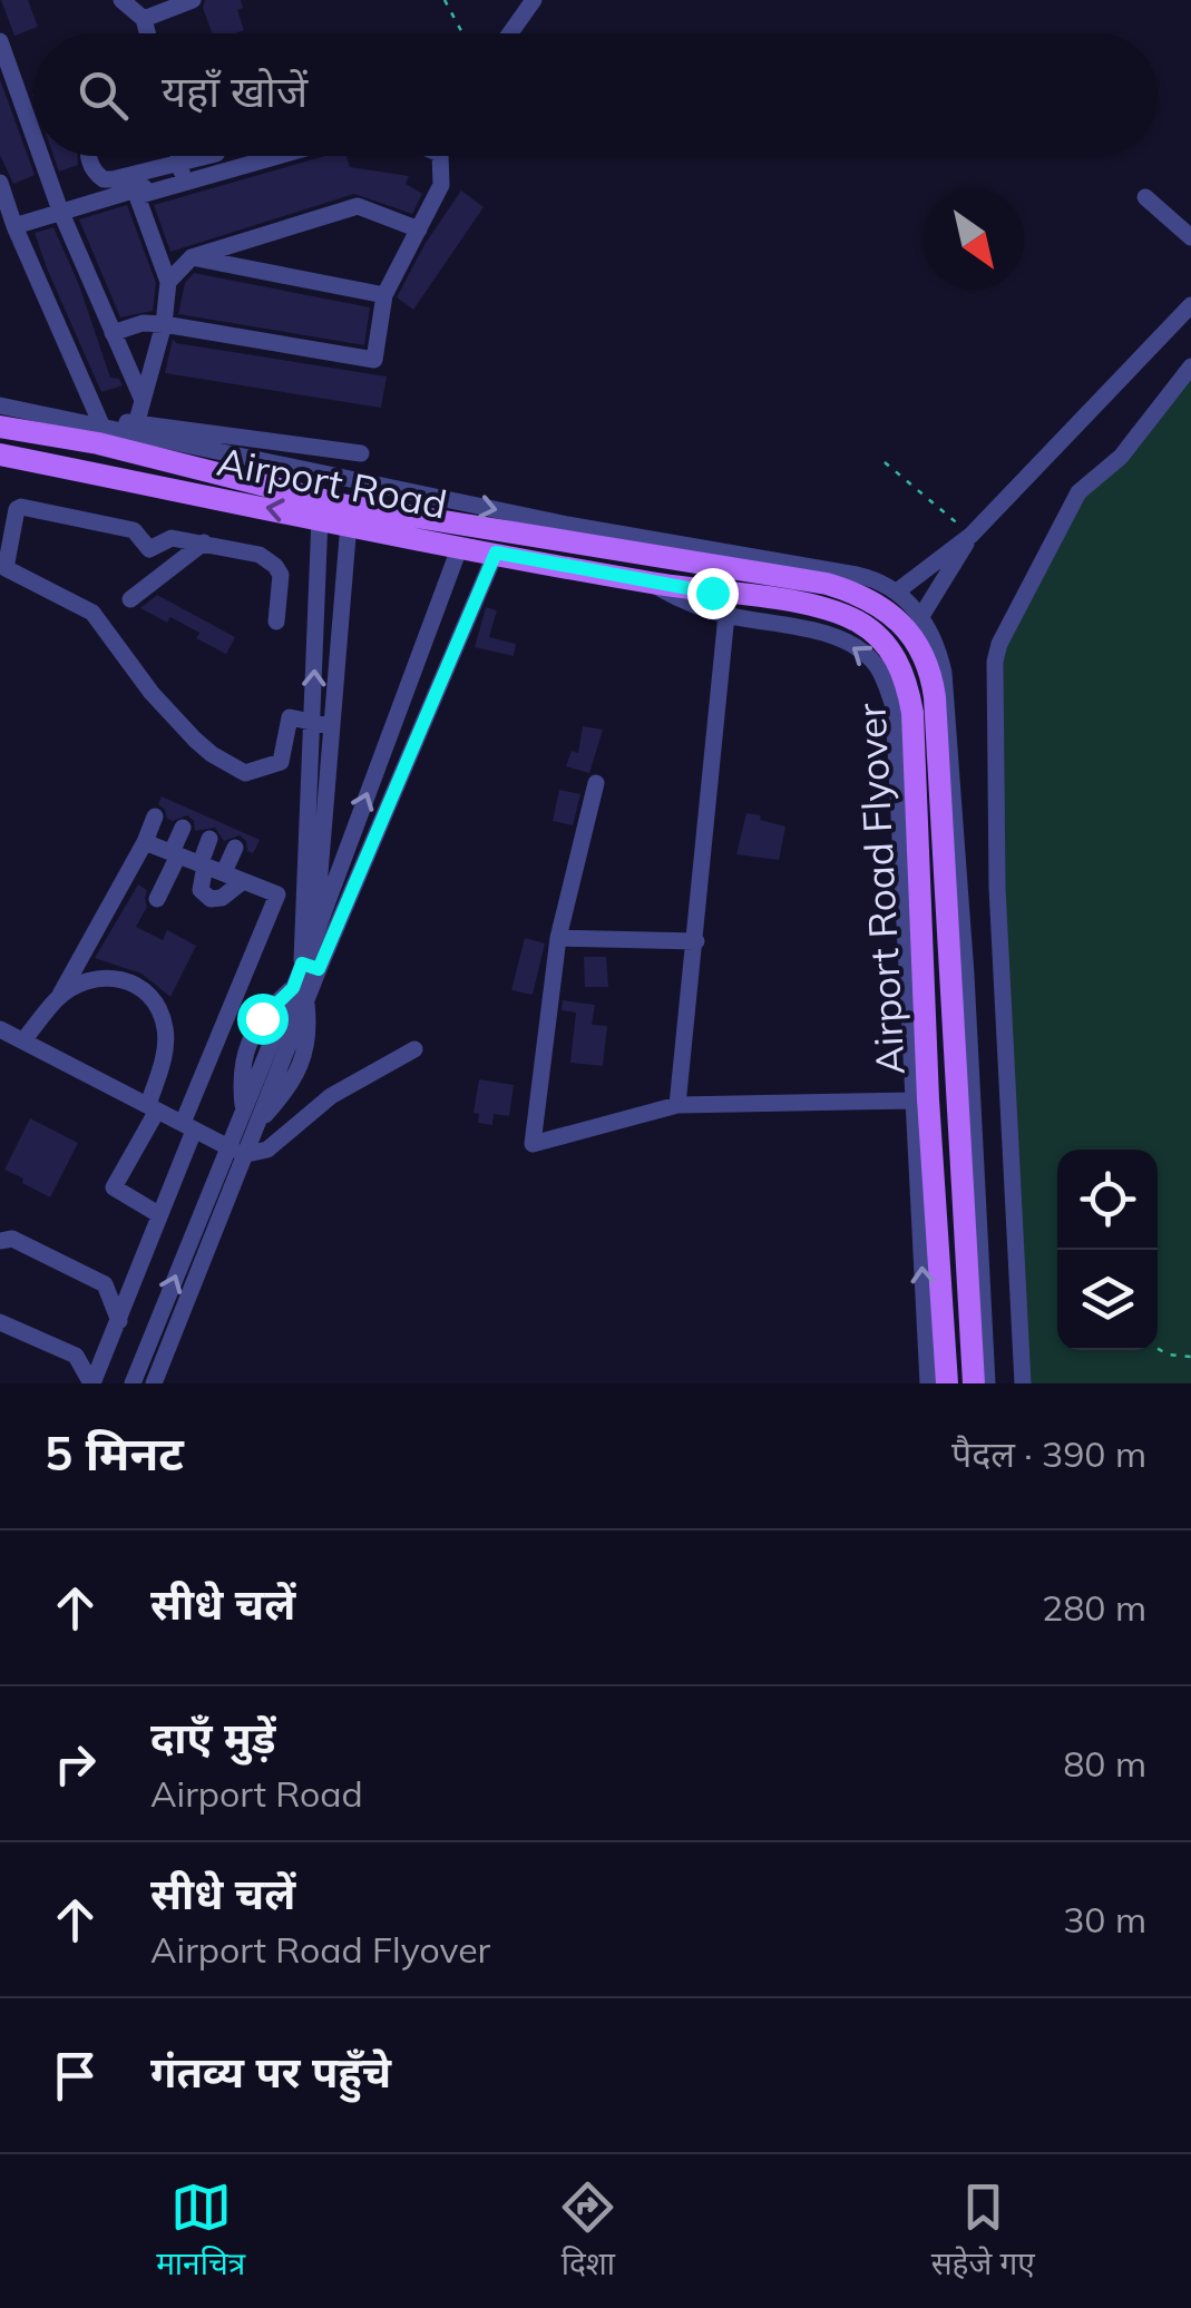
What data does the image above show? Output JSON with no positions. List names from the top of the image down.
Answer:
{
  "streets": {
    "main road": ["Airport Road", "Airport Road Flyover"]
  },
  "crossings": [
    ["Airport Road", "Airport Road Flyover"]
  ],
  "north": "bottom right",
  "page": {
    "search": "यहाँ खोजें",
    "heading": ["5 मिनट", "पैदल · 390 m"],
    "list": [
      ["सीधे चलें", "280 m"],
      ["दाएँ मुड़ें", "Airport Road", "80 m"],
      ["सीधे चलें", "Airport Road Flyover", "30 m"],
      "गंतव्य पर पहुँचे"
    ],
    "nav": ["मानचित्र", "दिशा", "सहेजे गए"]
  }
}
